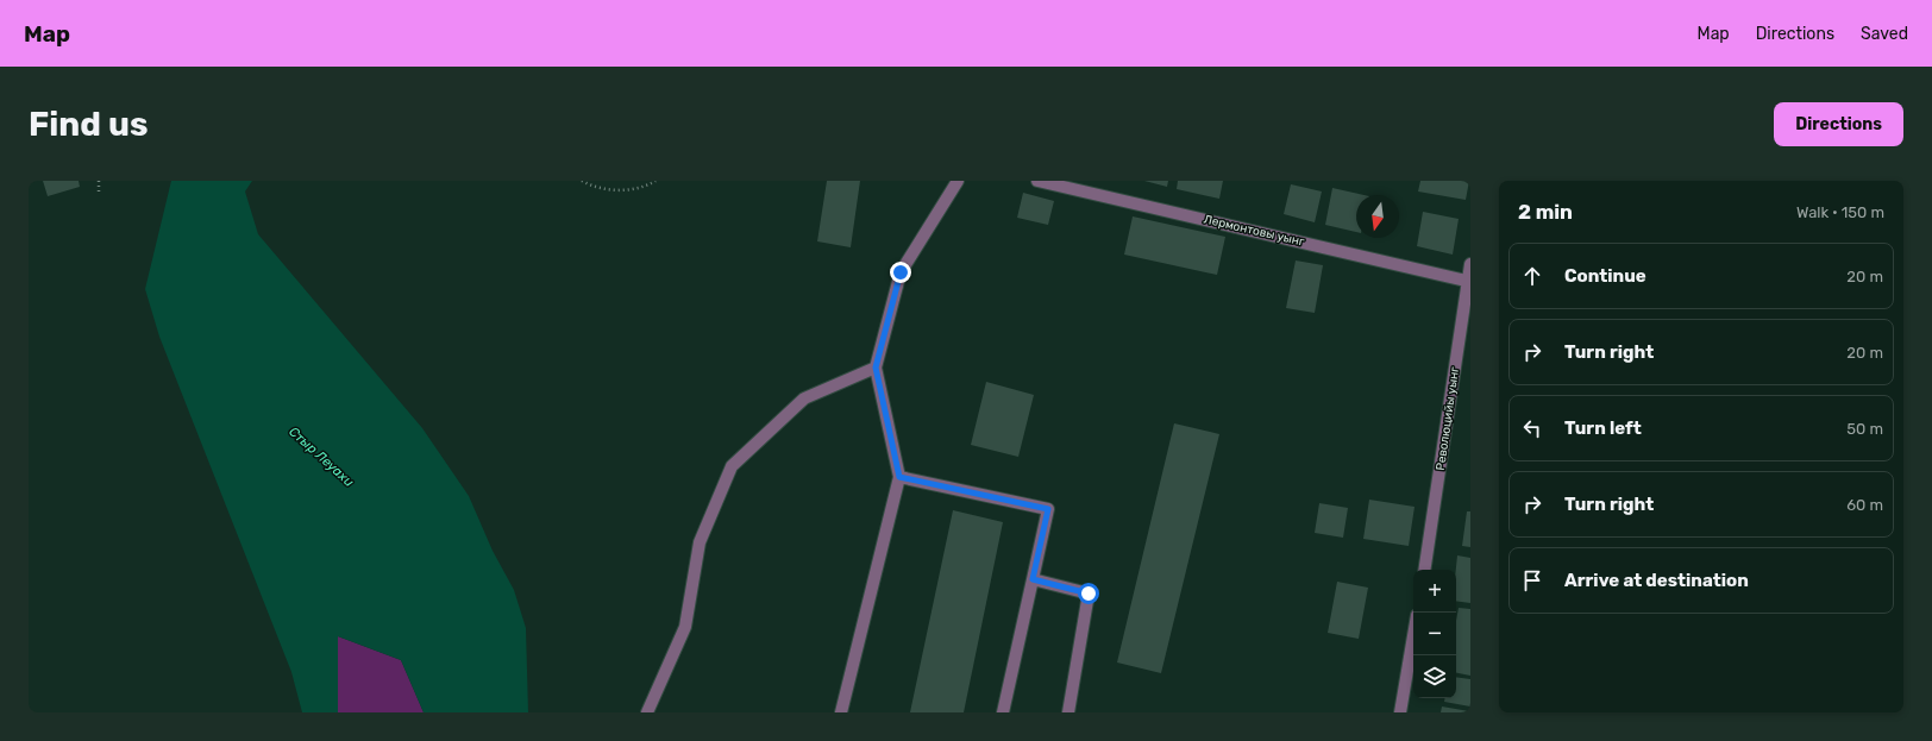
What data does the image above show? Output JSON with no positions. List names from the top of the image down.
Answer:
{
  "streets": {
    "street": ["Лермонтовы уынг", "Революцийы уынг"]
  },
  "crossings": [
    ["Лермонтовы уынг", "Революцийы уынг"]
  ],
  "water": ["Стыр Леуахи"],
  "north": "bottom",
  "page": {
    "header": "Map",
    "nav": ["Map", "Directions", "Saved"],
    "buttons": "Directions",
    "title": "Find us",
    "heading": ["2 min", "Walk · 150 m"],
    "list": [
      ["Continue", "20 m"],
      ["Turn right", "20 m"],
      ["Turn left", "50 m"],
      ["Turn right", "60 m"],
      "Arrive at destination"
    ],
    "map_buttons": ["+", "−"]
  }
}
